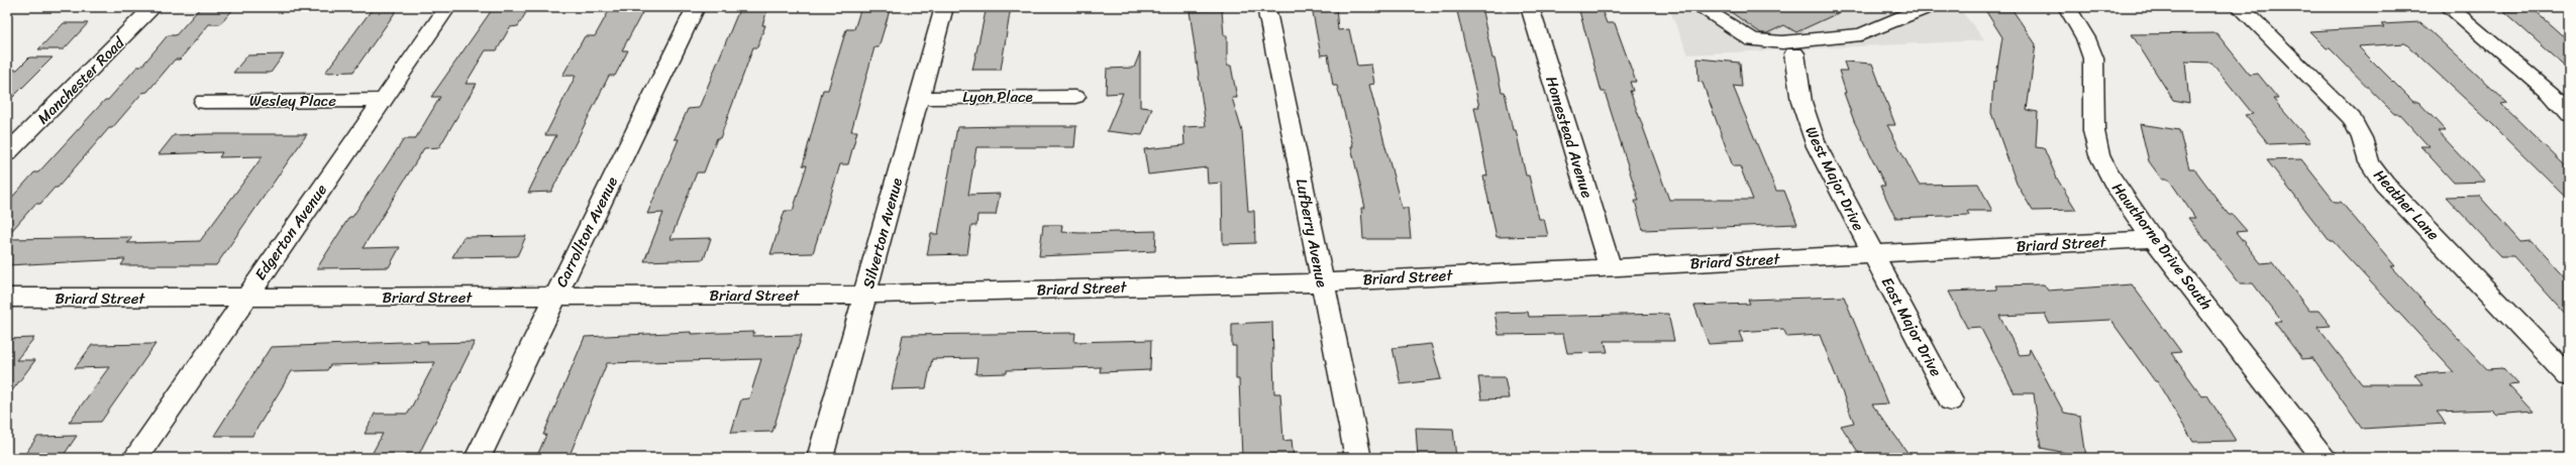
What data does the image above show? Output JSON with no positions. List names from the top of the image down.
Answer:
{
  "streets": {
    "street": [
      "Manchester Road",
      "Lyon Place",
      "Wesley Place",
      "Homestead Avenue",
      "West Major Drive",
      "Heather Lane",
      "Edgerton Avenue",
      "Carrollton Avenue",
      "Silverton Avenue",
      "Lufberry Avenue",
      "Briard Street",
      "Hawthorne Drive South",
      "East Major Drive"
    ]
  },
  "crossings": [
    ["Lyon Place", "Silverton Avenue"],
    ["Wesley Place", "Edgerton Avenue"],
    ["Homestead Avenue", "Briard Street"],
    ["West Major Drive", "Briard Street"],
    ["West Major Drive", "East Major Drive"],
    ["Edgerton Avenue", "Briard Street"],
    ["Carrollton Avenue", "Briard Street"],
    ["Silverton Avenue", "Briard Street"],
    ["Lufberry Avenue", "Briard Street"],
    ["Briard Street", "Hawthorne Drive South"],
    ["Briard Street", "East Major Drive"]
  ]
}
